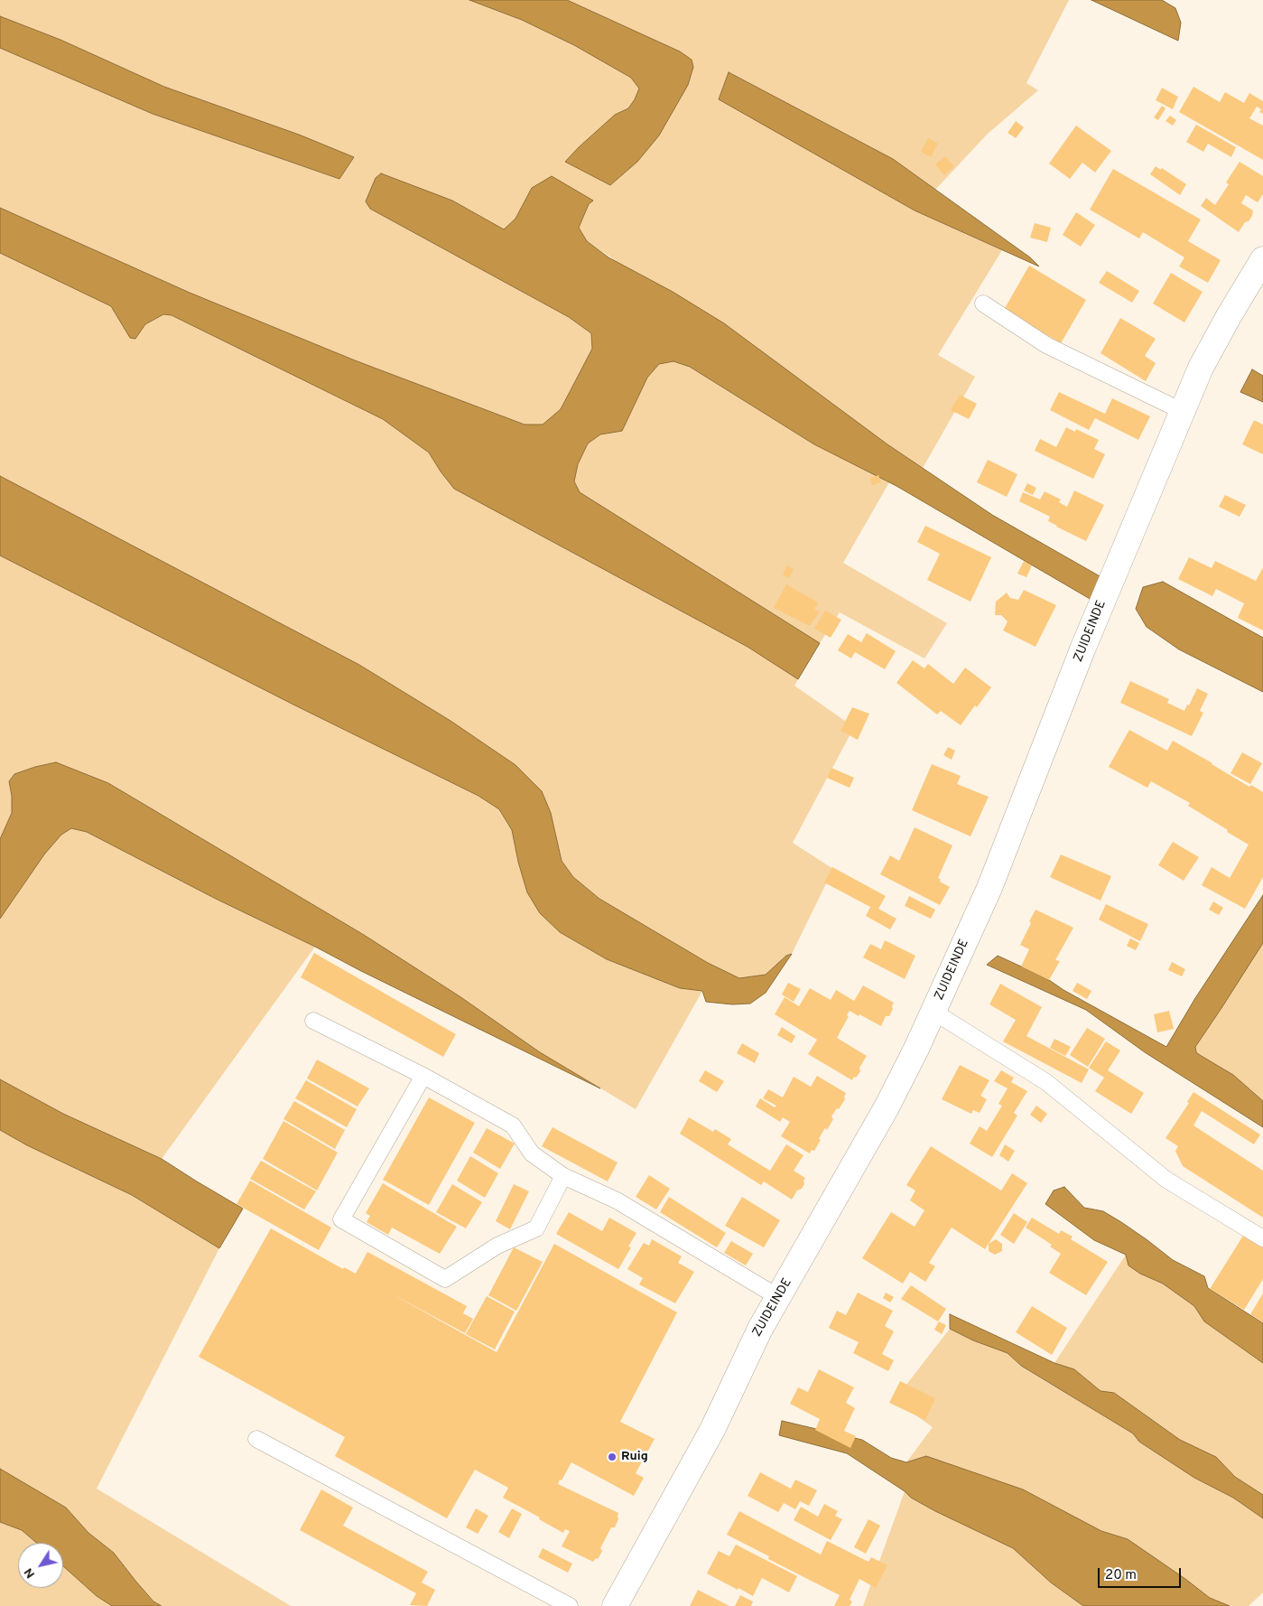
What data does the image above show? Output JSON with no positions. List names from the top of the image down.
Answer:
{
  "streets": {
    "street": ["ZUIDEINDE"]
  },
  "places": ["Ruig"],
  "scale_bar": "20 m",
  "north": "bottom left"
}
